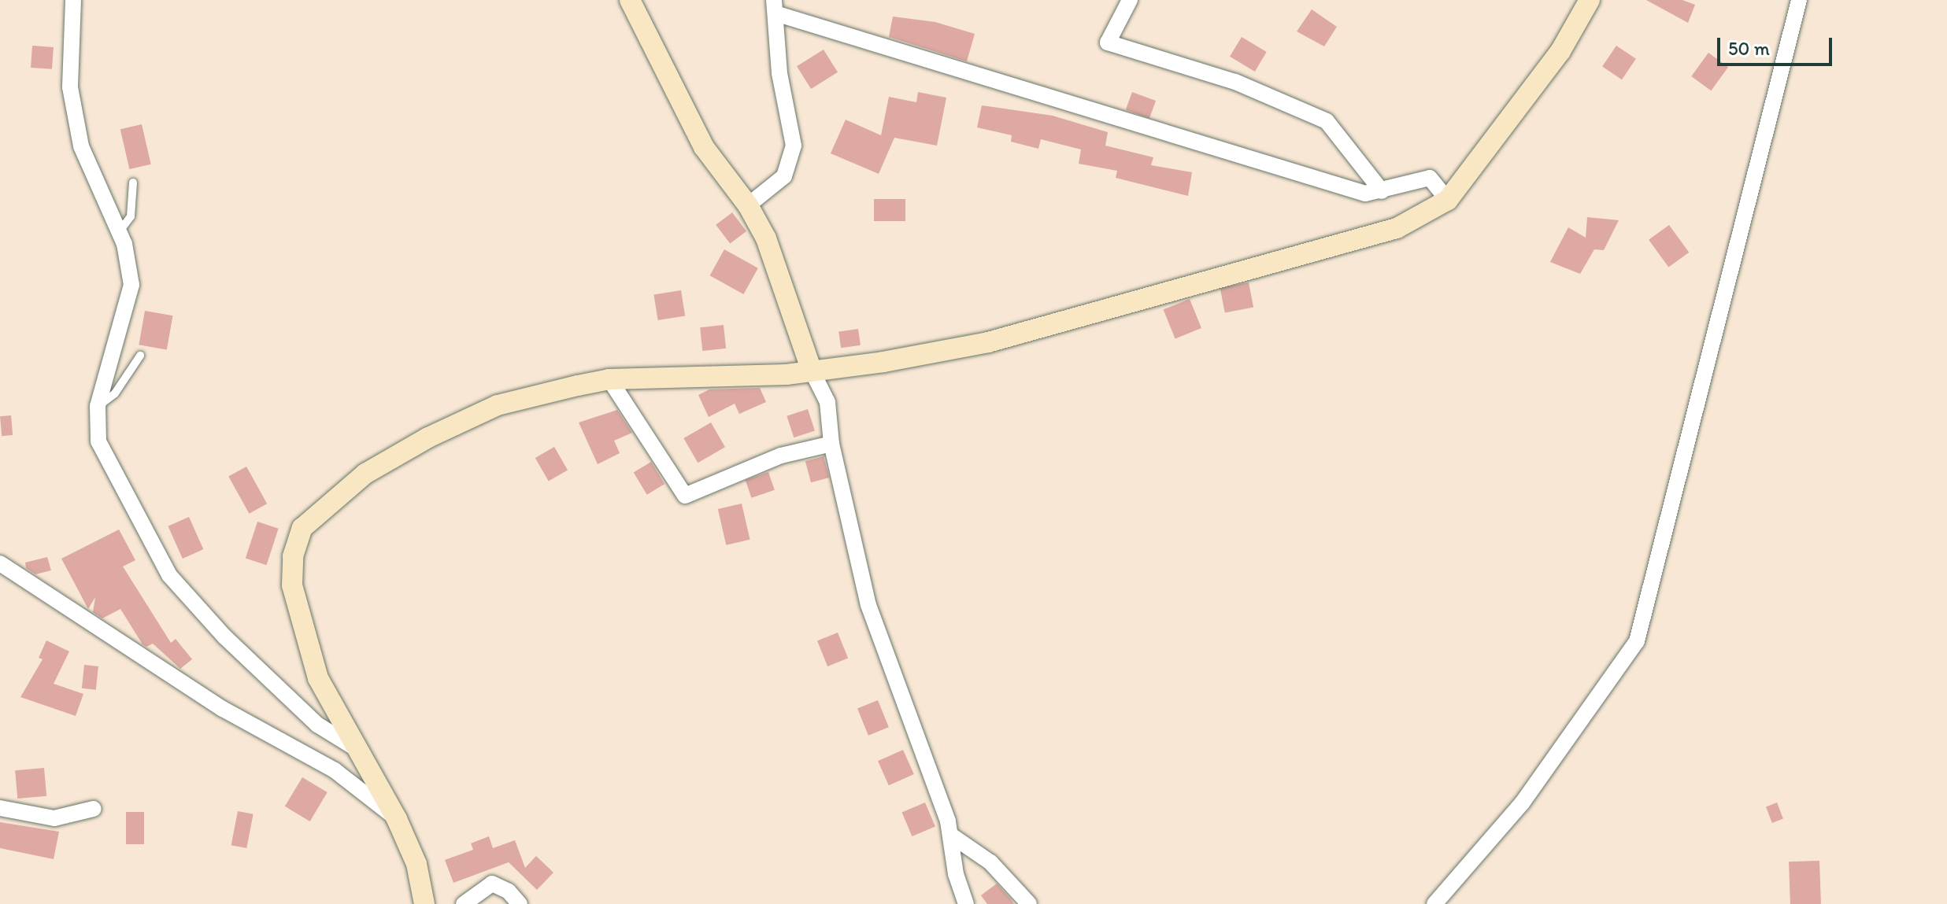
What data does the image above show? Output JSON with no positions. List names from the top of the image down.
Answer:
{
  "scale_bar": "50 m"
}
